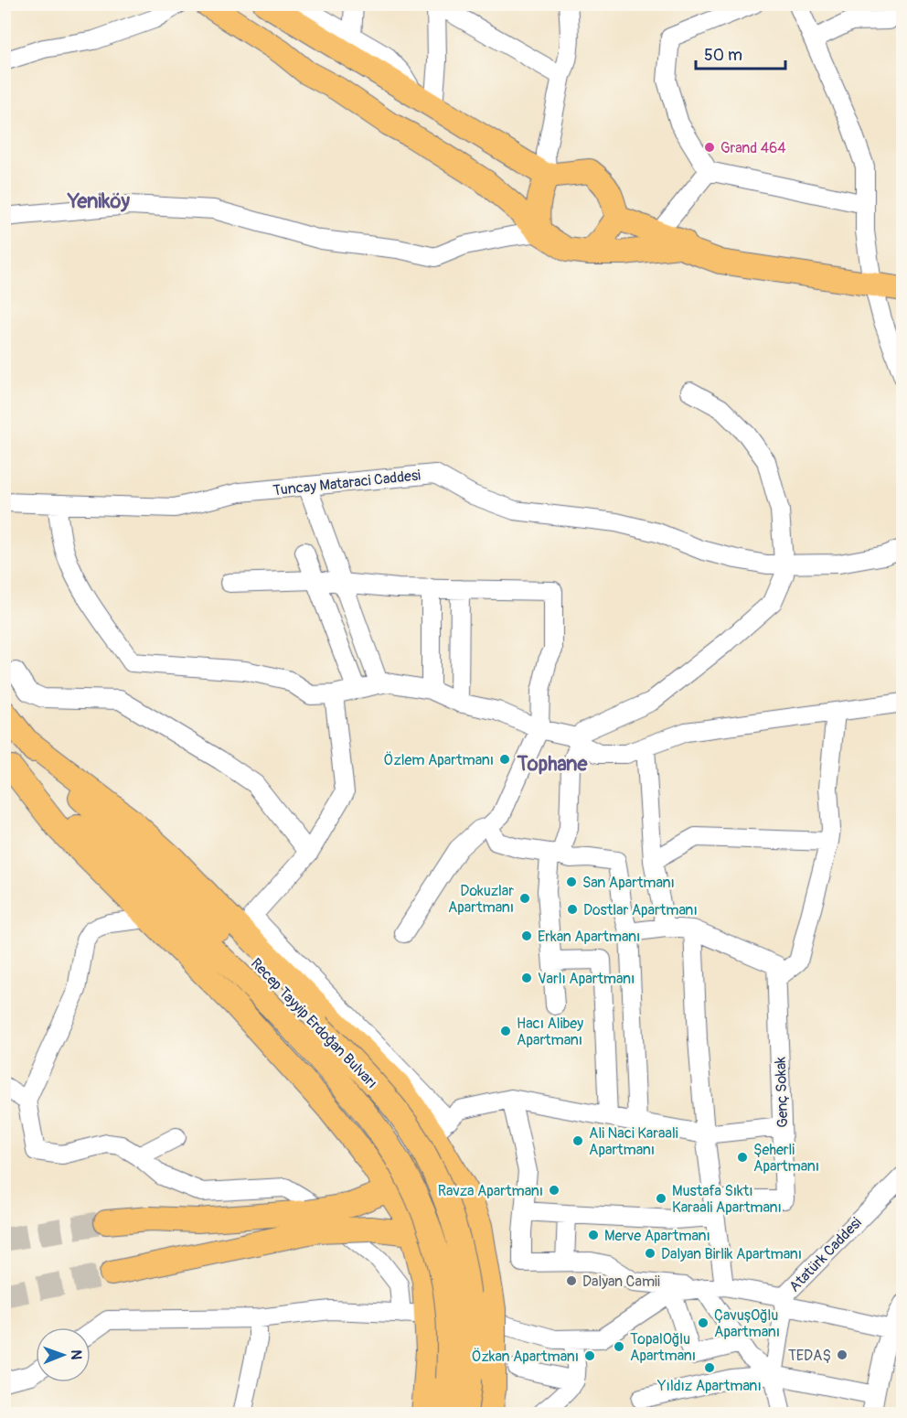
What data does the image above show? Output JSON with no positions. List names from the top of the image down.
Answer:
{
  "streets": {
    "main road": ["Recep Tayyip Erdoğan Bulvarı"],
    "street": ["Tuncay Mataraci Caddesi", "Genç Sokak", "Atatürk Caddesi"]
  },
  "districts": ["Yeniköy", "Tophane"],
  "places": [
    "Grand 464",
    "Özlem Apartmanı",
    "San Apartmanı",
    "Dokuzlar Apartmanı",
    "Dostlar Apartmanı",
    "Erkan Apartmanı",
    "Varlı Apartmanı",
    "Hacı Alibey Apartmanı",
    "Ali Naci Karaali Apartmanı",
    "Şeherli Apartmanı",
    "Ravza Apartmanı",
    "Mustafa Sıktı Karaali Apartmanı",
    "Merve Apartmanı",
    "Dalyan Birlik Apartmanı",
    "Dalyan Camii",
    "ÇavuşOğlu Apartmanı",
    "TopalOğlu Apartmanı",
    "TEDAŞ",
    "Özkan Apartmanı",
    "Yıldız Apartmanı"
  ],
  "scale_bar": "50 m",
  "north": "right"
}
